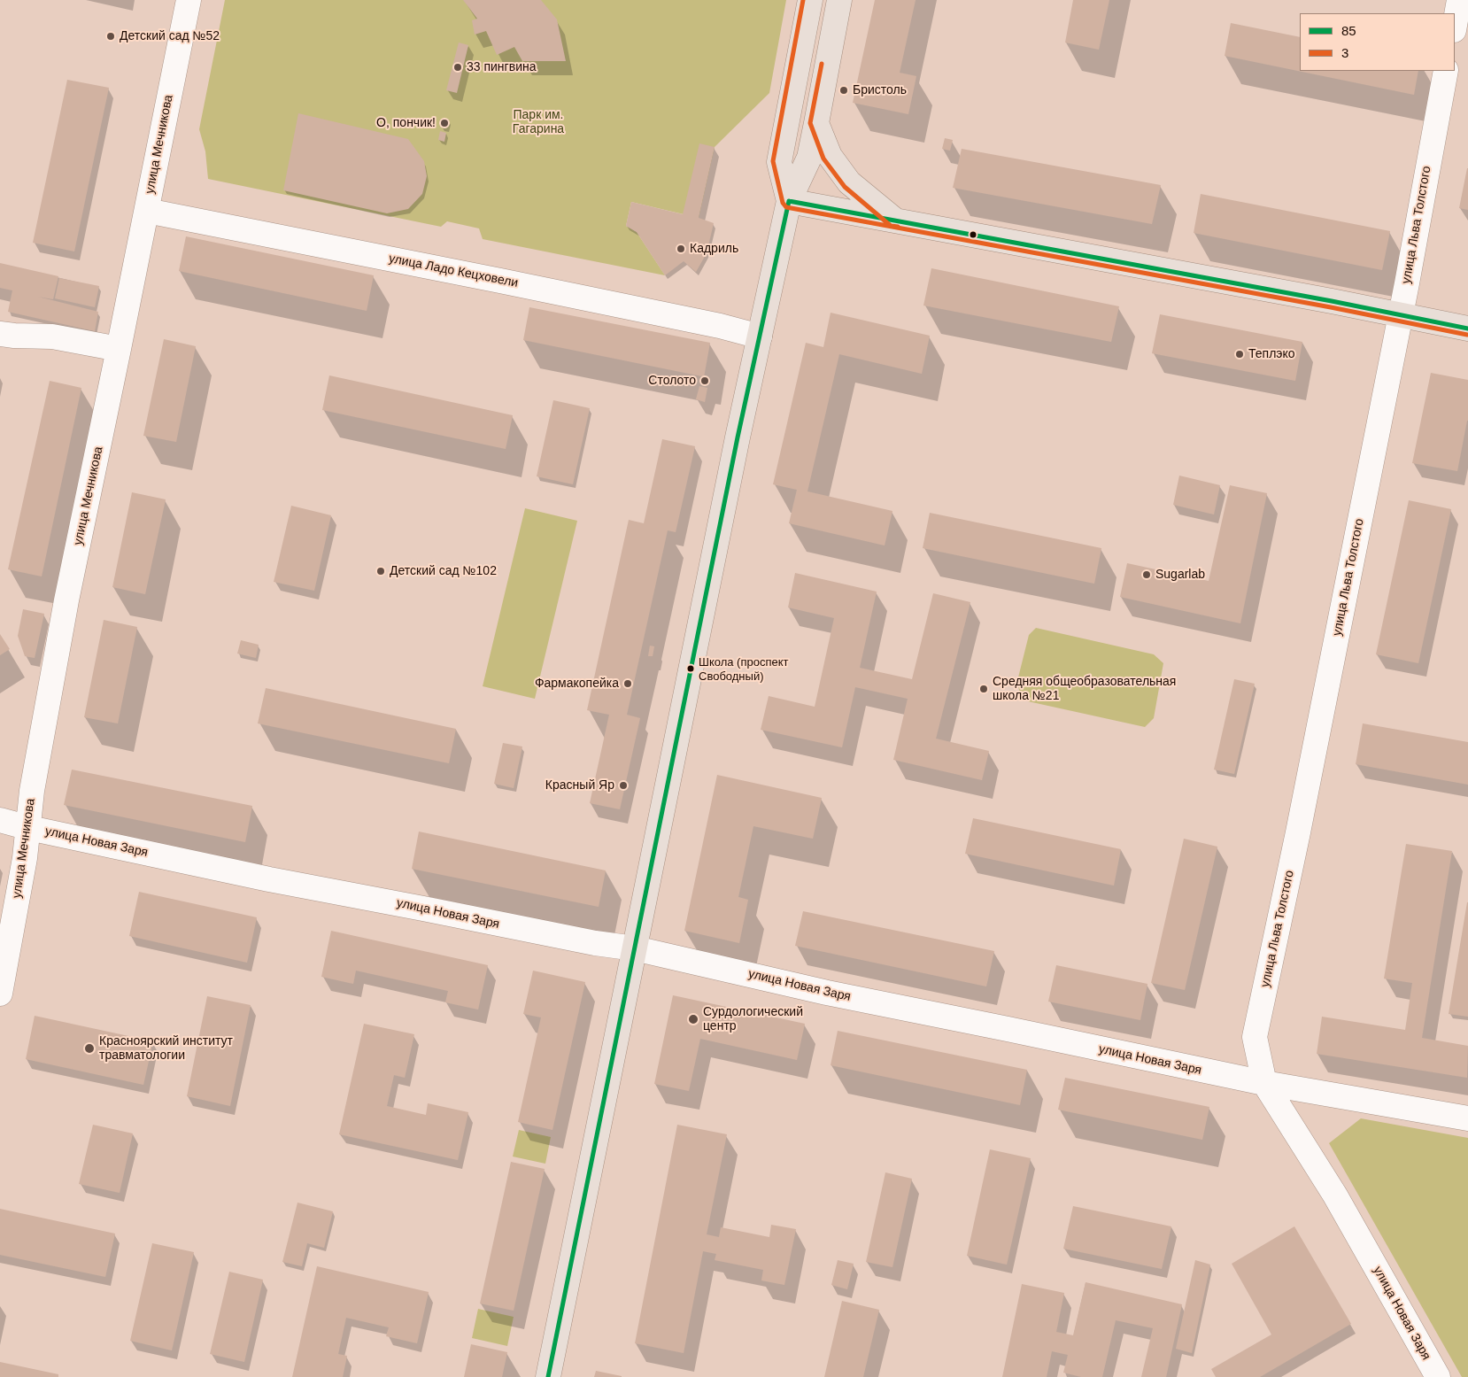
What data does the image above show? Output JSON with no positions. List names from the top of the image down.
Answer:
{
  "streets": {
    "street": [
      "улица Мечникова",
      "улица Льва Толстого",
      "улица Ладо Кецховели",
      "улица Новая Заря"
    ]
  },
  "crossings": [
    ["улица Мечникова", "улица Ладо Кецховели"],
    ["улица Мечникова", "улица Новая Заря"],
    ["улица Льва Толстого", "улица Новая Заря"]
  ],
  "parks": ["Парк им. Гагарина"],
  "places": [
    "Детский сад №52",
    "33 пингвина",
    "Бристоль",
    "О, пончик!",
    "Кадриль",
    "Теплэко",
    "Столото",
    "Детский сад №102",
    "Sugarlab",
    "Школа (проспект Свободный)",
    "Фармакопейка",
    "Средняя общеобразовательная школа №21",
    "Красный Яр",
    "Сурдологический центр",
    "Красноярский институт травматологии"
  ],
  "lines": ["transit line 3", "transit line 85"],
  "legend": ["85", "3"]
}
